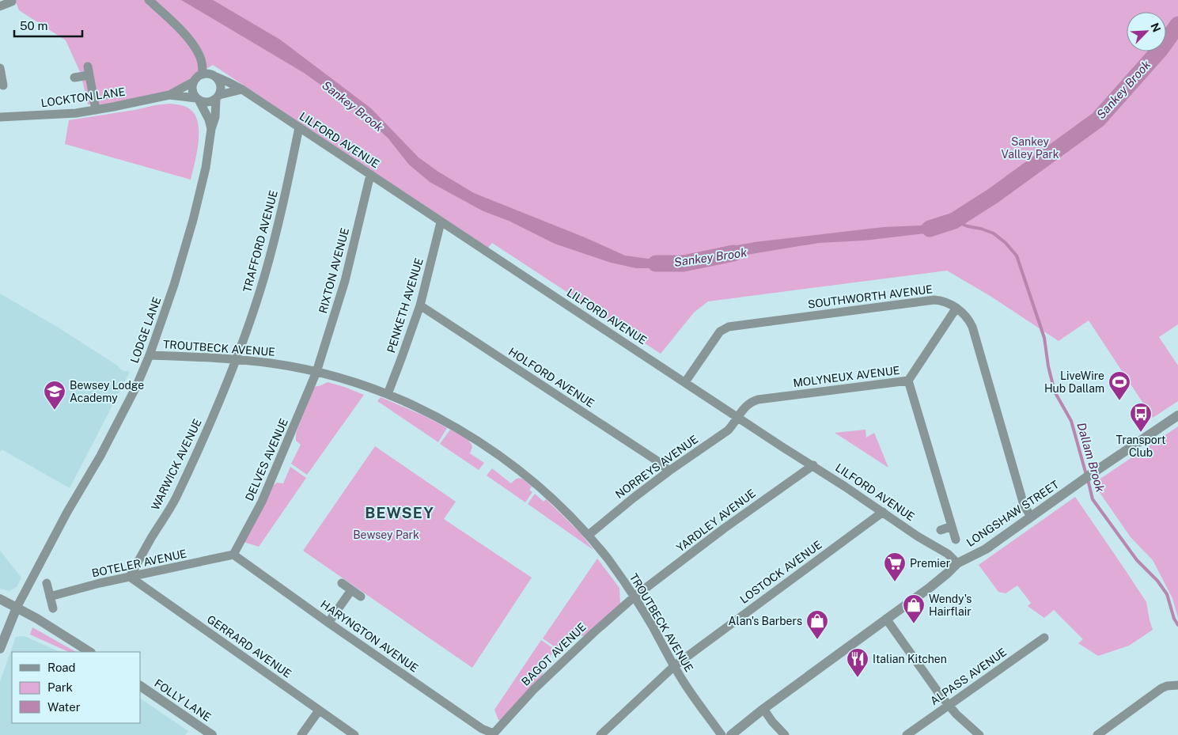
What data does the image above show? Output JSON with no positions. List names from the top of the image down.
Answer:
{
  "streets": {
    "street": [
      "LOCKTON LANE",
      "LILFORD AVENUE",
      "TRAFFORD AVENUE",
      "RIXTON AVENUE",
      "SOUTHWORTH AVENUE",
      "PENKETH AVENUE",
      "LODGE LANE",
      "TROUTBECK AVENUE",
      "MOLYNEUX AVENUE",
      "HOLFORD AVENUE",
      "DELVES AVENUE",
      "WARWICK AVENUE",
      "NORREYS AVENUE",
      "LONGSHAW STREET",
      "YARDLEY AVENUE",
      "BOTELER AVENUE",
      "LOSTOCK AVENUE",
      "HARYNGTON AVENUE",
      "GERRARD AVENUE",
      "BAGOT AVENUE",
      "ALPASS AVENUE",
      "FOLLY LANE"
    ]
  },
  "crossings": [
    ["LOCKTON LANE", "LILFORD AVENUE"],
    ["LOCKTON LANE", "LODGE LANE"],
    ["LILFORD AVENUE", "TRAFFORD AVENUE"],
    ["LILFORD AVENUE", "RIXTON AVENUE"],
    ["LILFORD AVENUE", "SOUTHWORTH AVENUE"],
    ["LILFORD AVENUE", "PENKETH AVENUE"],
    ["LILFORD AVENUE", "LODGE LANE"],
    ["LILFORD AVENUE", "MOLYNEUX AVENUE"],
    ["LILFORD AVENUE", "NORREYS AVENUE"],
    ["LILFORD AVENUE", "LONGSHAW STREET"],
    ["LILFORD AVENUE", "YARDLEY AVENUE"],
    ["LILFORD AVENUE", "LOSTOCK AVENUE"],
    ["TRAFFORD AVENUE", "TROUTBECK AVENUE"],
    ["TRAFFORD AVENUE", "WARWICK AVENUE"],
    ["RIXTON AVENUE", "TROUTBECK AVENUE"],
    ["RIXTON AVENUE", "DELVES AVENUE"],
    ["SOUTHWORTH AVENUE", "LONGSHAW STREET"],
    ["PENKETH AVENUE", "TROUTBECK AVENUE"],
    ["PENKETH AVENUE", "HOLFORD AVENUE"],
    ["LODGE LANE", "TROUTBECK AVENUE"],
    ["TROUTBECK AVENUE", "DELVES AVENUE"],
    ["TROUTBECK AVENUE", "WARWICK AVENUE"],
    ["TROUTBECK AVENUE", "NORREYS AVENUE"],
    ["TROUTBECK AVENUE", "YARDLEY AVENUE"],
    ["TROUTBECK AVENUE", "LOSTOCK AVENUE"],
    ["TROUTBECK AVENUE", "BAGOT AVENUE"],
    ["MOLYNEUX AVENUE", "NORREYS AVENUE"],
    ["HOLFORD AVENUE", "NORREYS AVENUE"],
    ["DELVES AVENUE", "BOTELER AVENUE"],
    ["DELVES AVENUE", "HARYNGTON AVENUE"],
    ["WARWICK AVENUE", "BOTELER AVENUE"],
    ["WARWICK AVENUE", "GERRARD AVENUE"],
    ["YARDLEY AVENUE", "BAGOT AVENUE"],
    ["BOTELER AVENUE", "HARYNGTON AVENUE"],
    ["BOTELER AVENUE", "GERRARD AVENUE"],
    ["HARYNGTON AVENUE", "BAGOT AVENUE"]
  ],
  "districts": ["BEWSEY"],
  "water": ["Sankey Brook", "Dallam Brook"],
  "parks": ["Sankey Valley Park", "Bewsey Park"],
  "places": {
    "sports": ["LiveWire Hub Dallam"],
    "school or university": ["Bewsey Lodge Academy"],
    "bus stop": ["Transport Club"],
    "supermarket": ["Premier"],
    "shop": ["Wendy's Hairflair", "Alan's Barbers"],
    "restaurant": ["Italian Kitchen"]
  },
  "legend": ["Road", "Park", "Water"],
  "scale_bar": "50 m",
  "north": "top right"
}
